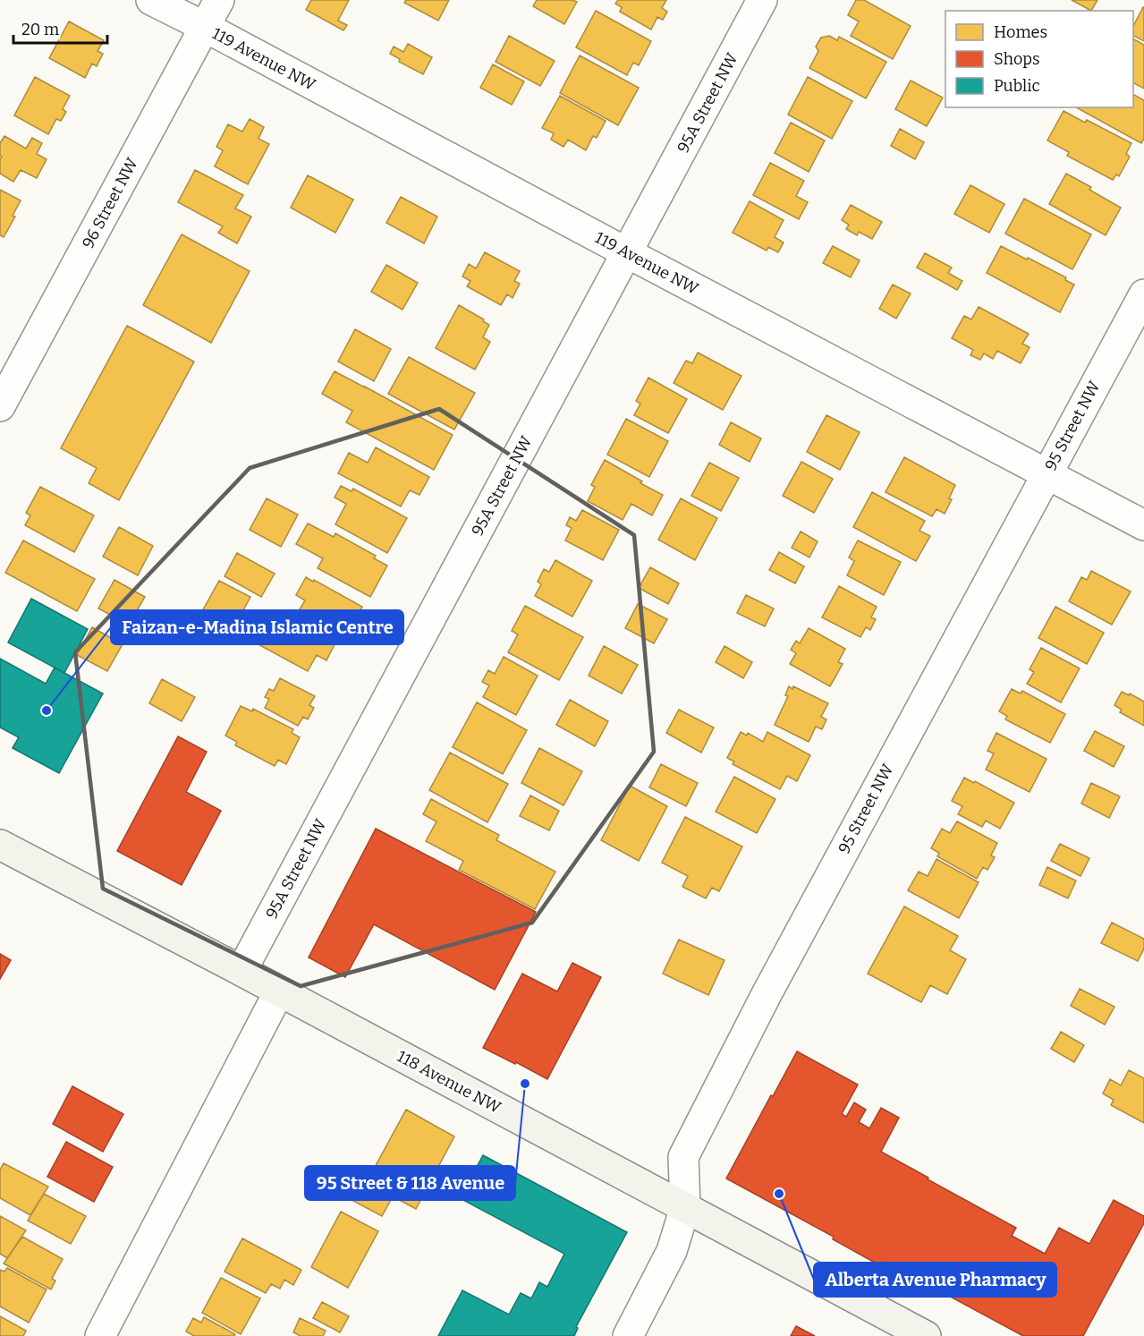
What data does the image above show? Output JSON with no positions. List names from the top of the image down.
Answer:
{
  "streets": {
    "main road": ["118 Avenue NW"],
    "street": [
      "119 Avenue NW",
      "95A Street NW",
      "96 Street NW",
      "95 Street NW"
    ]
  },
  "crossings": [
    ["119 Avenue NW", "95A Street NW"],
    ["119 Avenue NW", "96 Street NW"],
    ["119 Avenue NW", "95 Street NW"],
    ["95A Street NW", "118 Avenue NW"],
    ["95 Street NW", "118 Avenue NW"]
  ],
  "places": ["Faizan-e-Madina Islamic Centre", "95 Street & 118 Avenue", "Alberta Avenue Pharmacy"],
  "legend": ["Homes", "Shops", "Public"],
  "scale_bar": "20 m"
}
